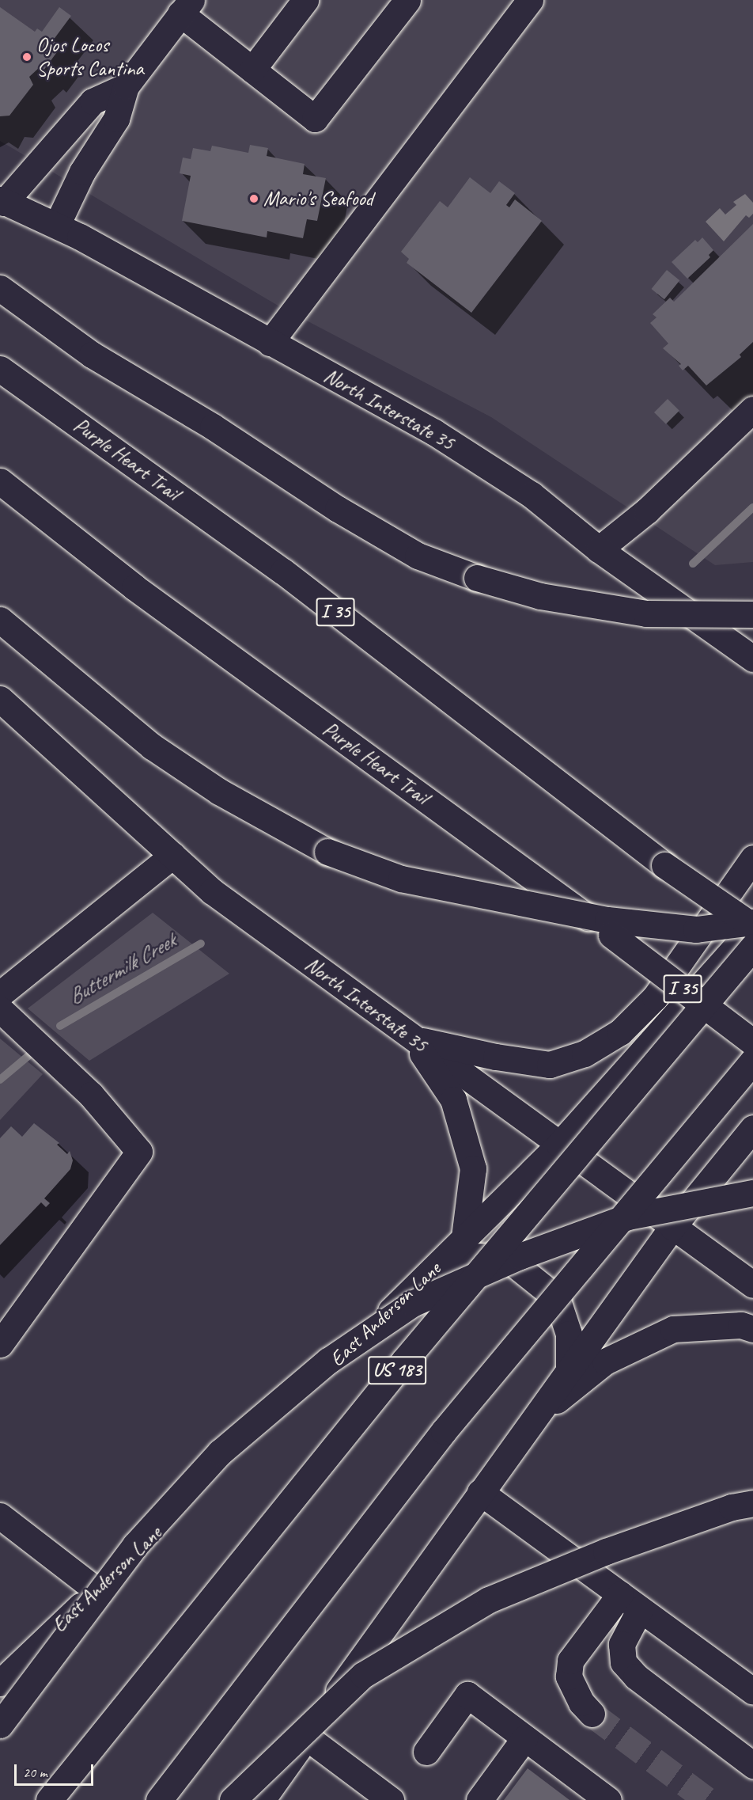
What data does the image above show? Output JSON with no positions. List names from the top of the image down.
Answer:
{
  "streets": {
    "main road": [
      "North Interstate 35",
      "Purple Heart Trail",
      "I 35",
      "East Anderson Lane",
      "US 183"
    ]
  },
  "crossings": [
    ["North Interstate 35", "East Anderson Lane"],
    ["Purple Heart Trail", "East Anderson Lane"]
  ],
  "water": ["Buttermilk Creek"],
  "places": ["Ojos Locos Sports Cantina", "Mario's Seafood"],
  "scale_bar": "20 m"
}
